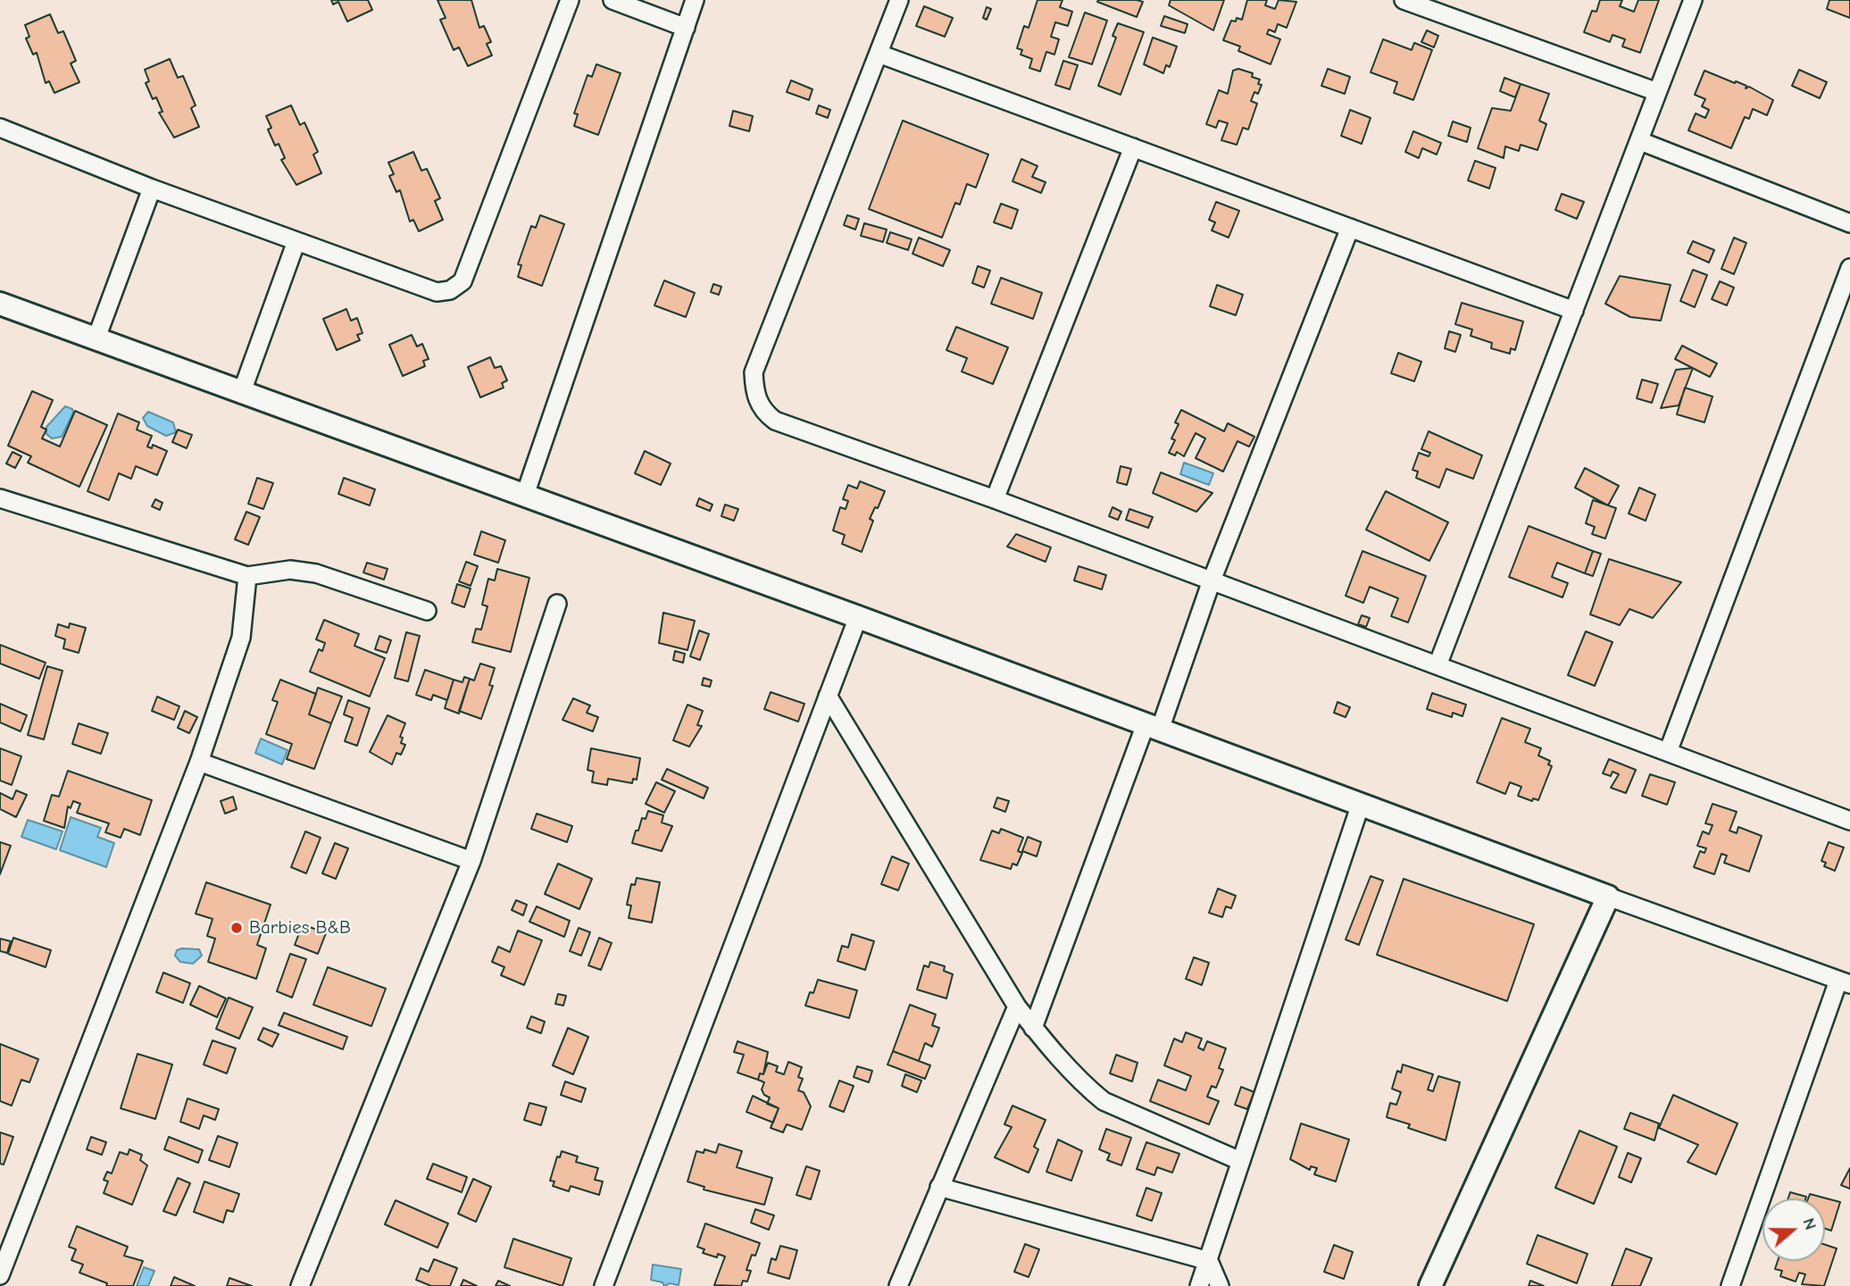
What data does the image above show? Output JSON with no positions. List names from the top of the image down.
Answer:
{
  "places": ["Barbies B&B"],
  "north": "right"
}
